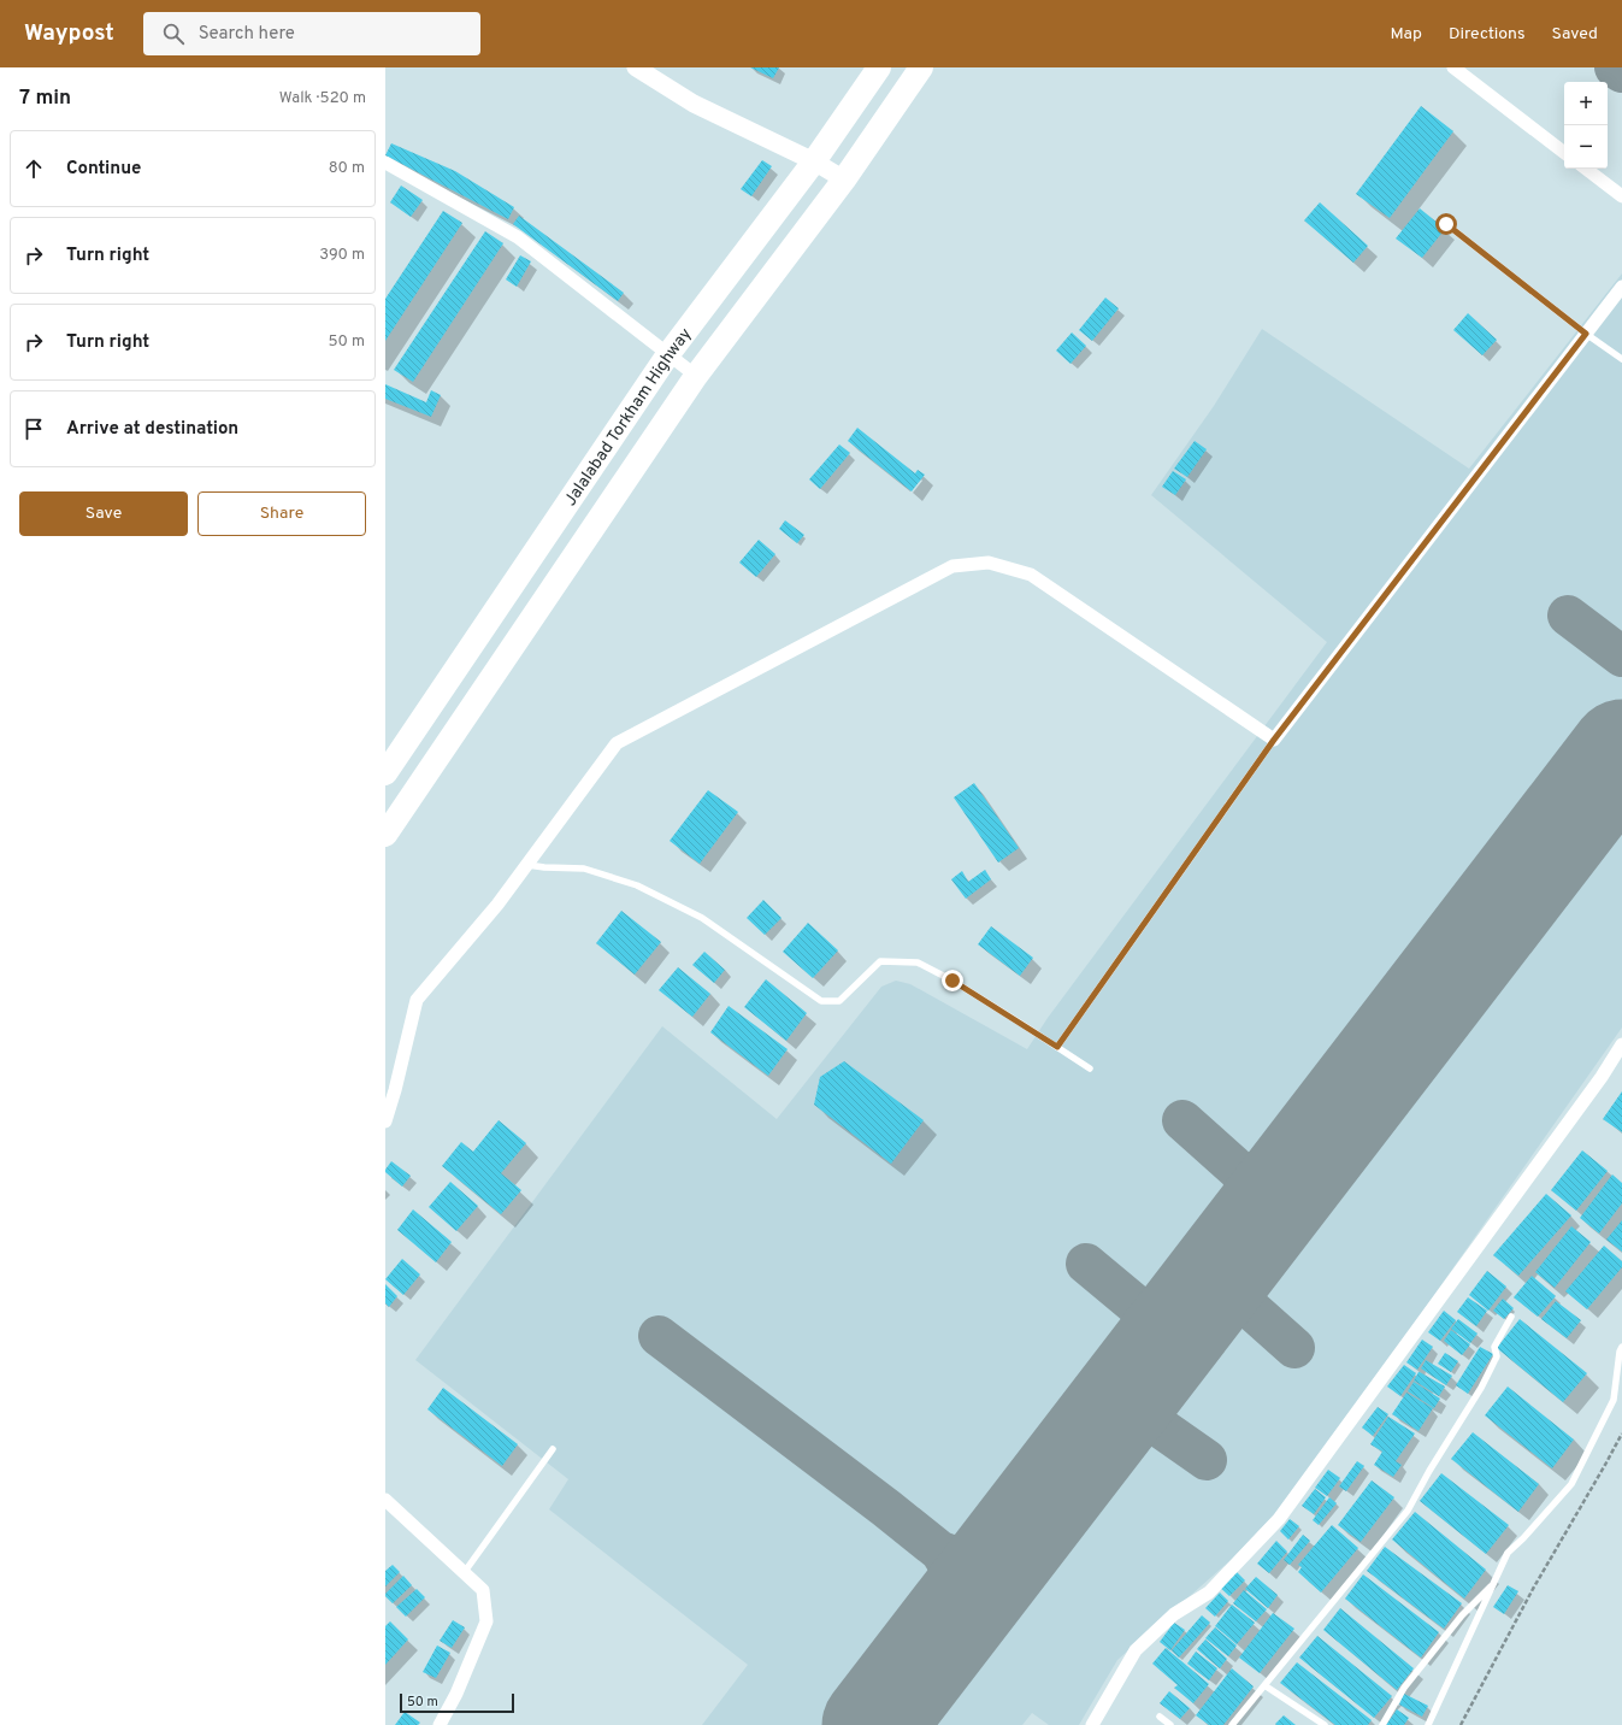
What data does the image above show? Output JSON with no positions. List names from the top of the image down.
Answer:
{
  "streets": {
    "highway": ["Jalalabad Torkham Highway"]
  },
  "scale_bar": "50 m",
  "page": {
    "header": "Waypost",
    "search": "Search here",
    "nav": ["Map", "Directions", "Saved"],
    "heading": ["7 min", "Walk · 520 m"],
    "map_buttons": ["+", "−"],
    "list": [
      ["Continue", "80 m"],
      ["Turn right", "390 m"],
      ["Turn right", "50 m"],
      "Arrive at destination"
    ],
    "buttons": ["Save", "Share"],
    "scale": "50 m"
  }
}
